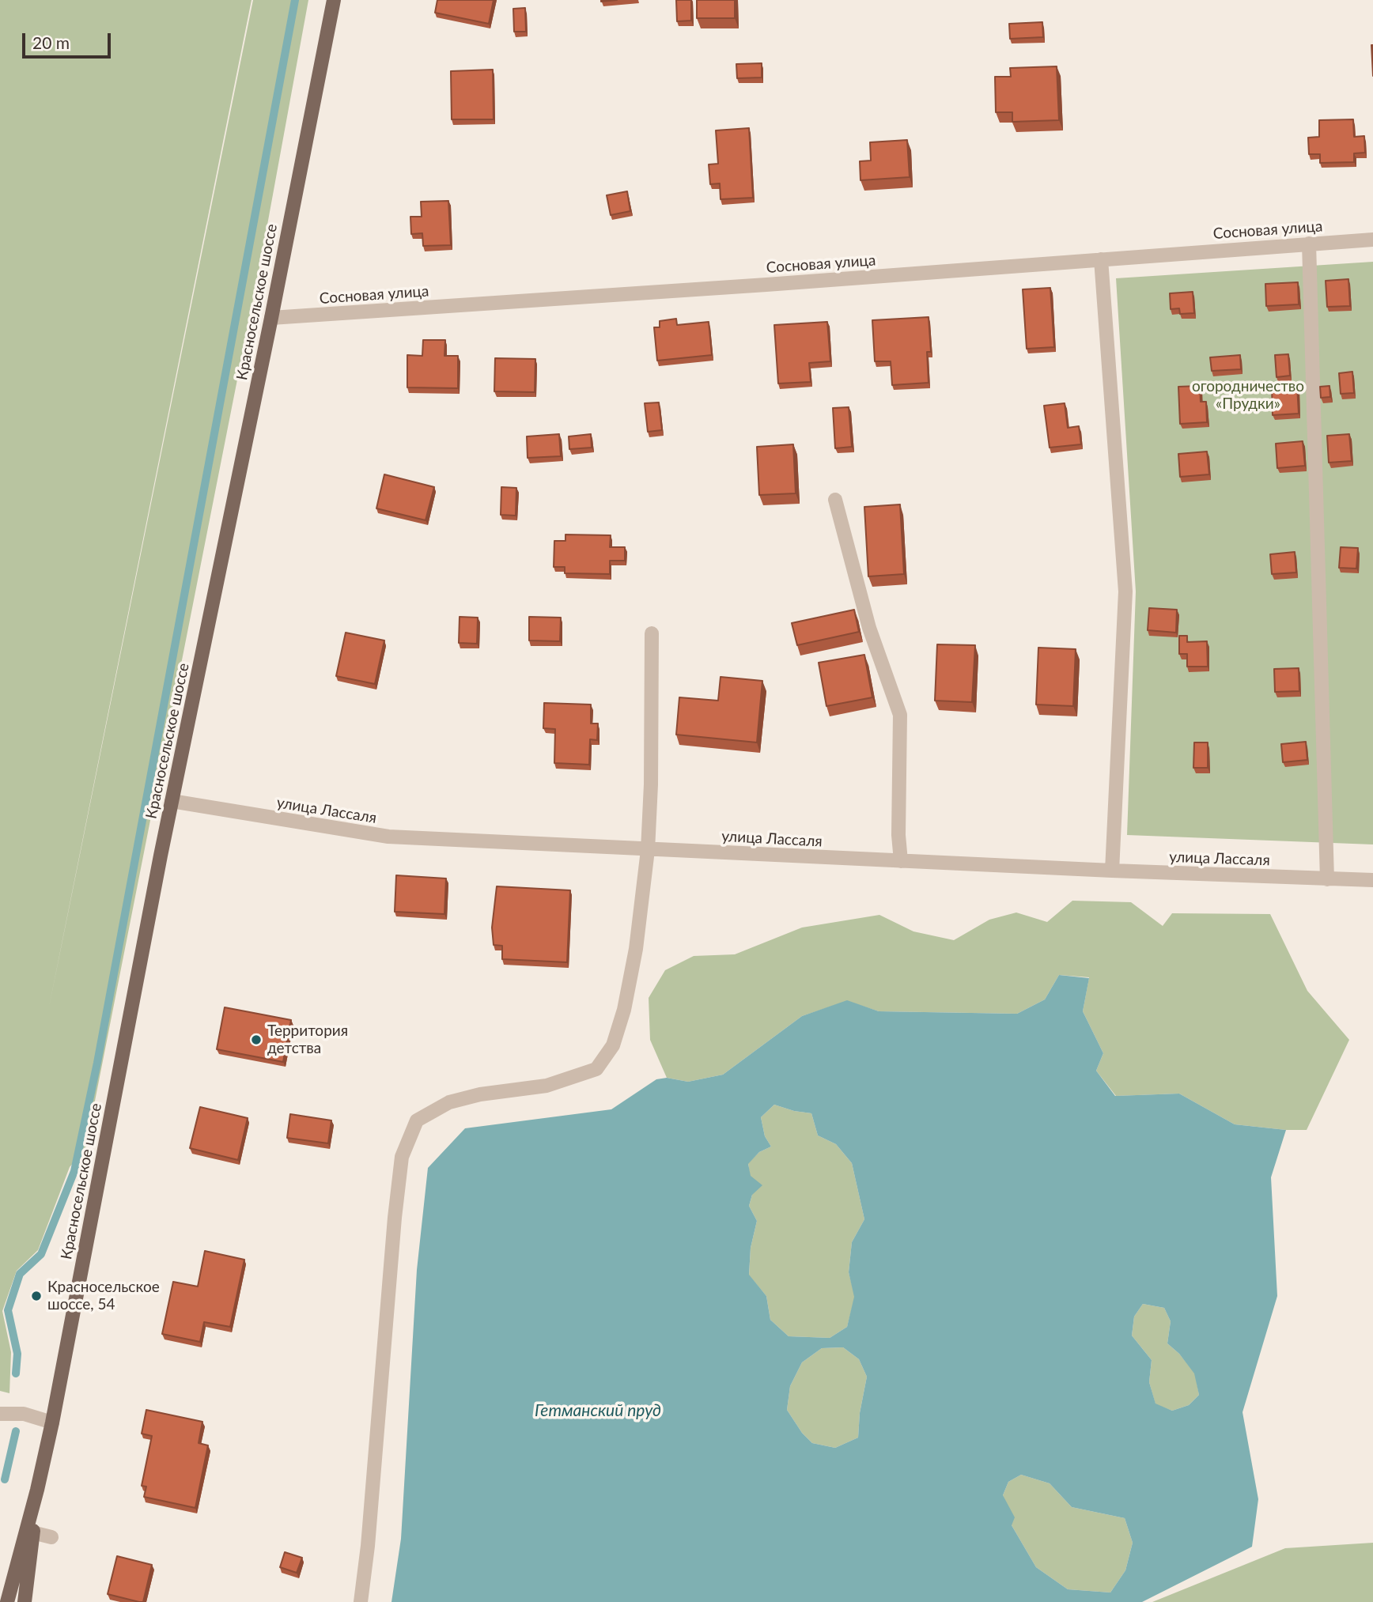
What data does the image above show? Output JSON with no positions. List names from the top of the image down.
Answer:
{
  "streets": {
    "main road": ["Красносельское шоссе"],
    "street": ["Сосновая улица", "улица Лассаля"]
  },
  "crossings": [
    ["Сосновая улица", "Красносельское шоссе"],
    ["Красносельское шоссе", "улица Лассаля"]
  ],
  "water": ["Гетманский пруд"],
  "parks": ["огородничество «Прудки»"],
  "places": ["Территория детства", "Красносельское шоссе, 54"],
  "scale_bar": "20 m"
}
